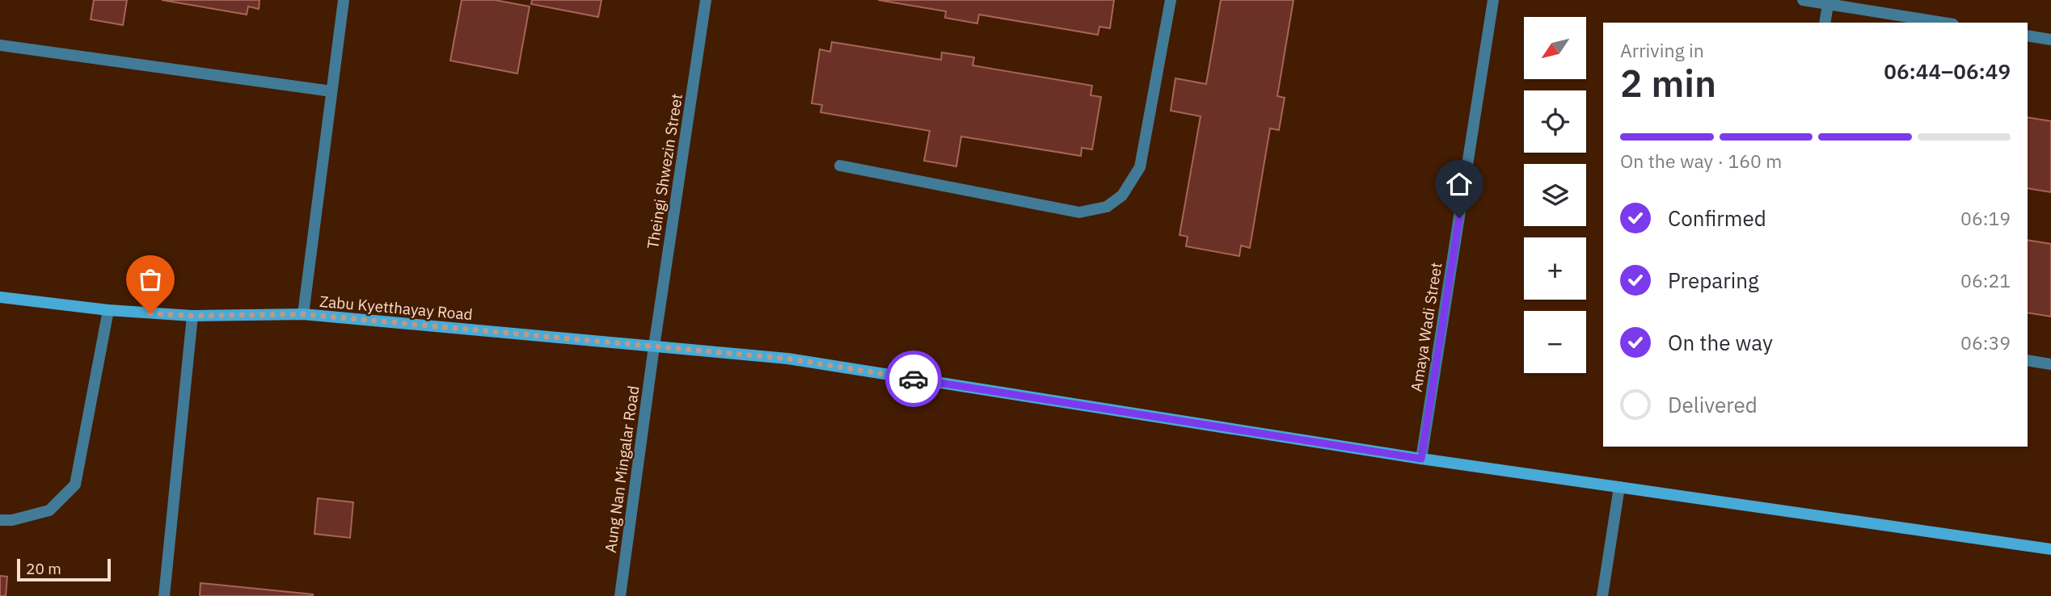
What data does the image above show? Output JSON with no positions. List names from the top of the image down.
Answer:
{
  "streets": {
    "main road": ["Zabu Kyetthayay Road"],
    "street": ["Theingi Shwezin Street", "Amaya Wadi Street", "Aung Nan Mingalar Road"]
  },
  "crossings": [
    ["Theingi Shwezin Street", "Zabu Kyetthayay Road"],
    ["Theingi Shwezin Street", "Aung Nan Mingalar Road"],
    ["Zabu Kyetthayay Road", "Amaya Wadi Street"],
    ["Zabu Kyetthayay Road", "Aung Nan Mingalar Road"]
  ],
  "scale_bar": "20 m",
  "north": "bottom left",
  "page": {
    "map_buttons": ["+", "−"],
    "heading": ["2 min", "Arriving in", "06:44–06:49"],
    "bar": "On the way · 160 m",
    "list": [
      ["Confirmed", "06:19"],
      ["Preparing", "06:21"],
      ["On the way", "06:39"],
      "Delivered"
    ],
    "scale": "20 m"
  }
}
